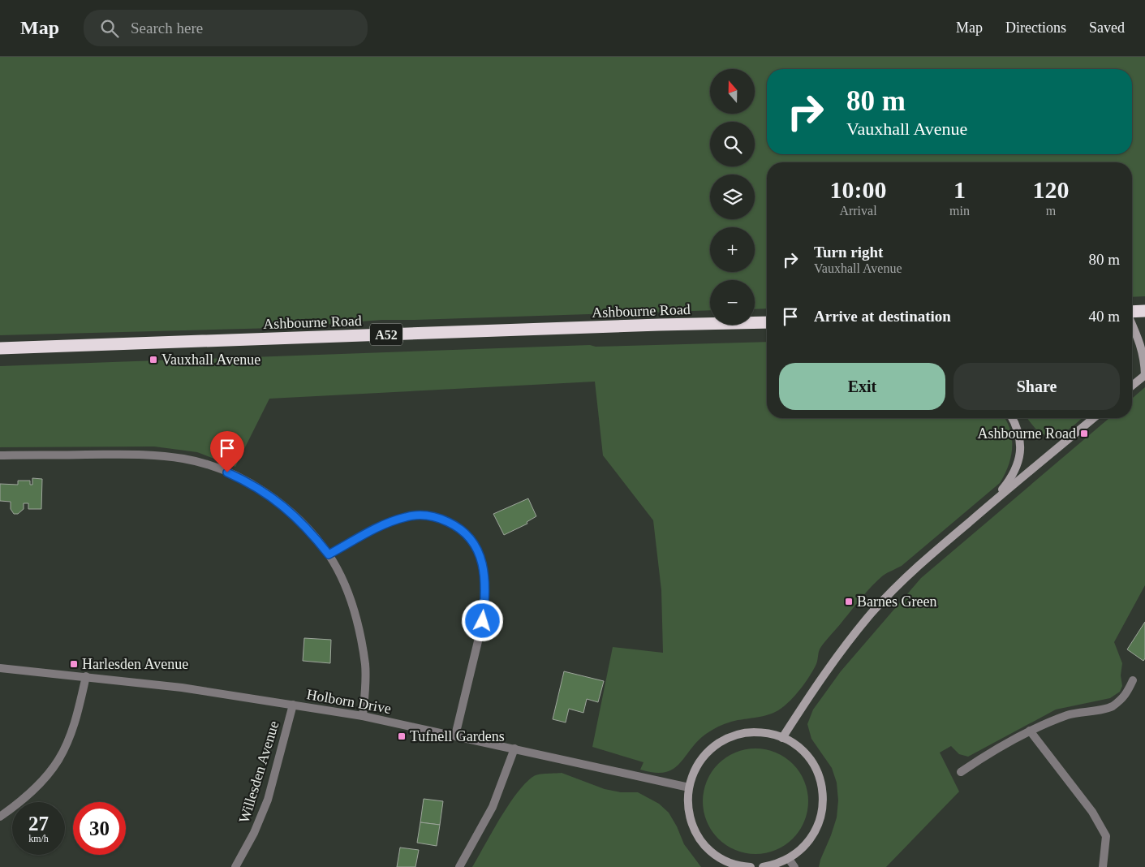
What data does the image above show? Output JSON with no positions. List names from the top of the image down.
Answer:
{
  "streets": {
    "highway": ["Ashbourne Road", "A52"],
    "street": ["Holborn Drive", "Willesden Avenue"]
  },
  "crossings": [
    ["Holborn Drive", "Willesden Avenue"]
  ],
  "places": {
    "transit": [
      "Vauxhall Avenue",
      "Ashbourne Road",
      "Barnes Green",
      "Harlesden Avenue",
      "Tufnell Gardens"
    ]
  },
  "north": "top",
  "page": {
    "header": "Map",
    "search": "Search here",
    "nav": ["Map", "Directions", "Saved"],
    "map_buttons": ["+", "−"],
    "turn": ["80 m", "Vauxhall Avenue"],
    "eta": [
      "10:00",
      "Arrival",
      "1",
      "min",
      "120",
      "m"
    ],
    "list": [
      {
        "name": "Turn right",
        "note": "Vauxhall Avenue",
        "value": "80 m"
      },
      {
        "name": "Arrive at destination",
        "value": "40 m"
      }
    ],
    "buttons": ["Exit", "Share"],
    "speed": "27 km/h",
    "limit": "30"
  }
}
